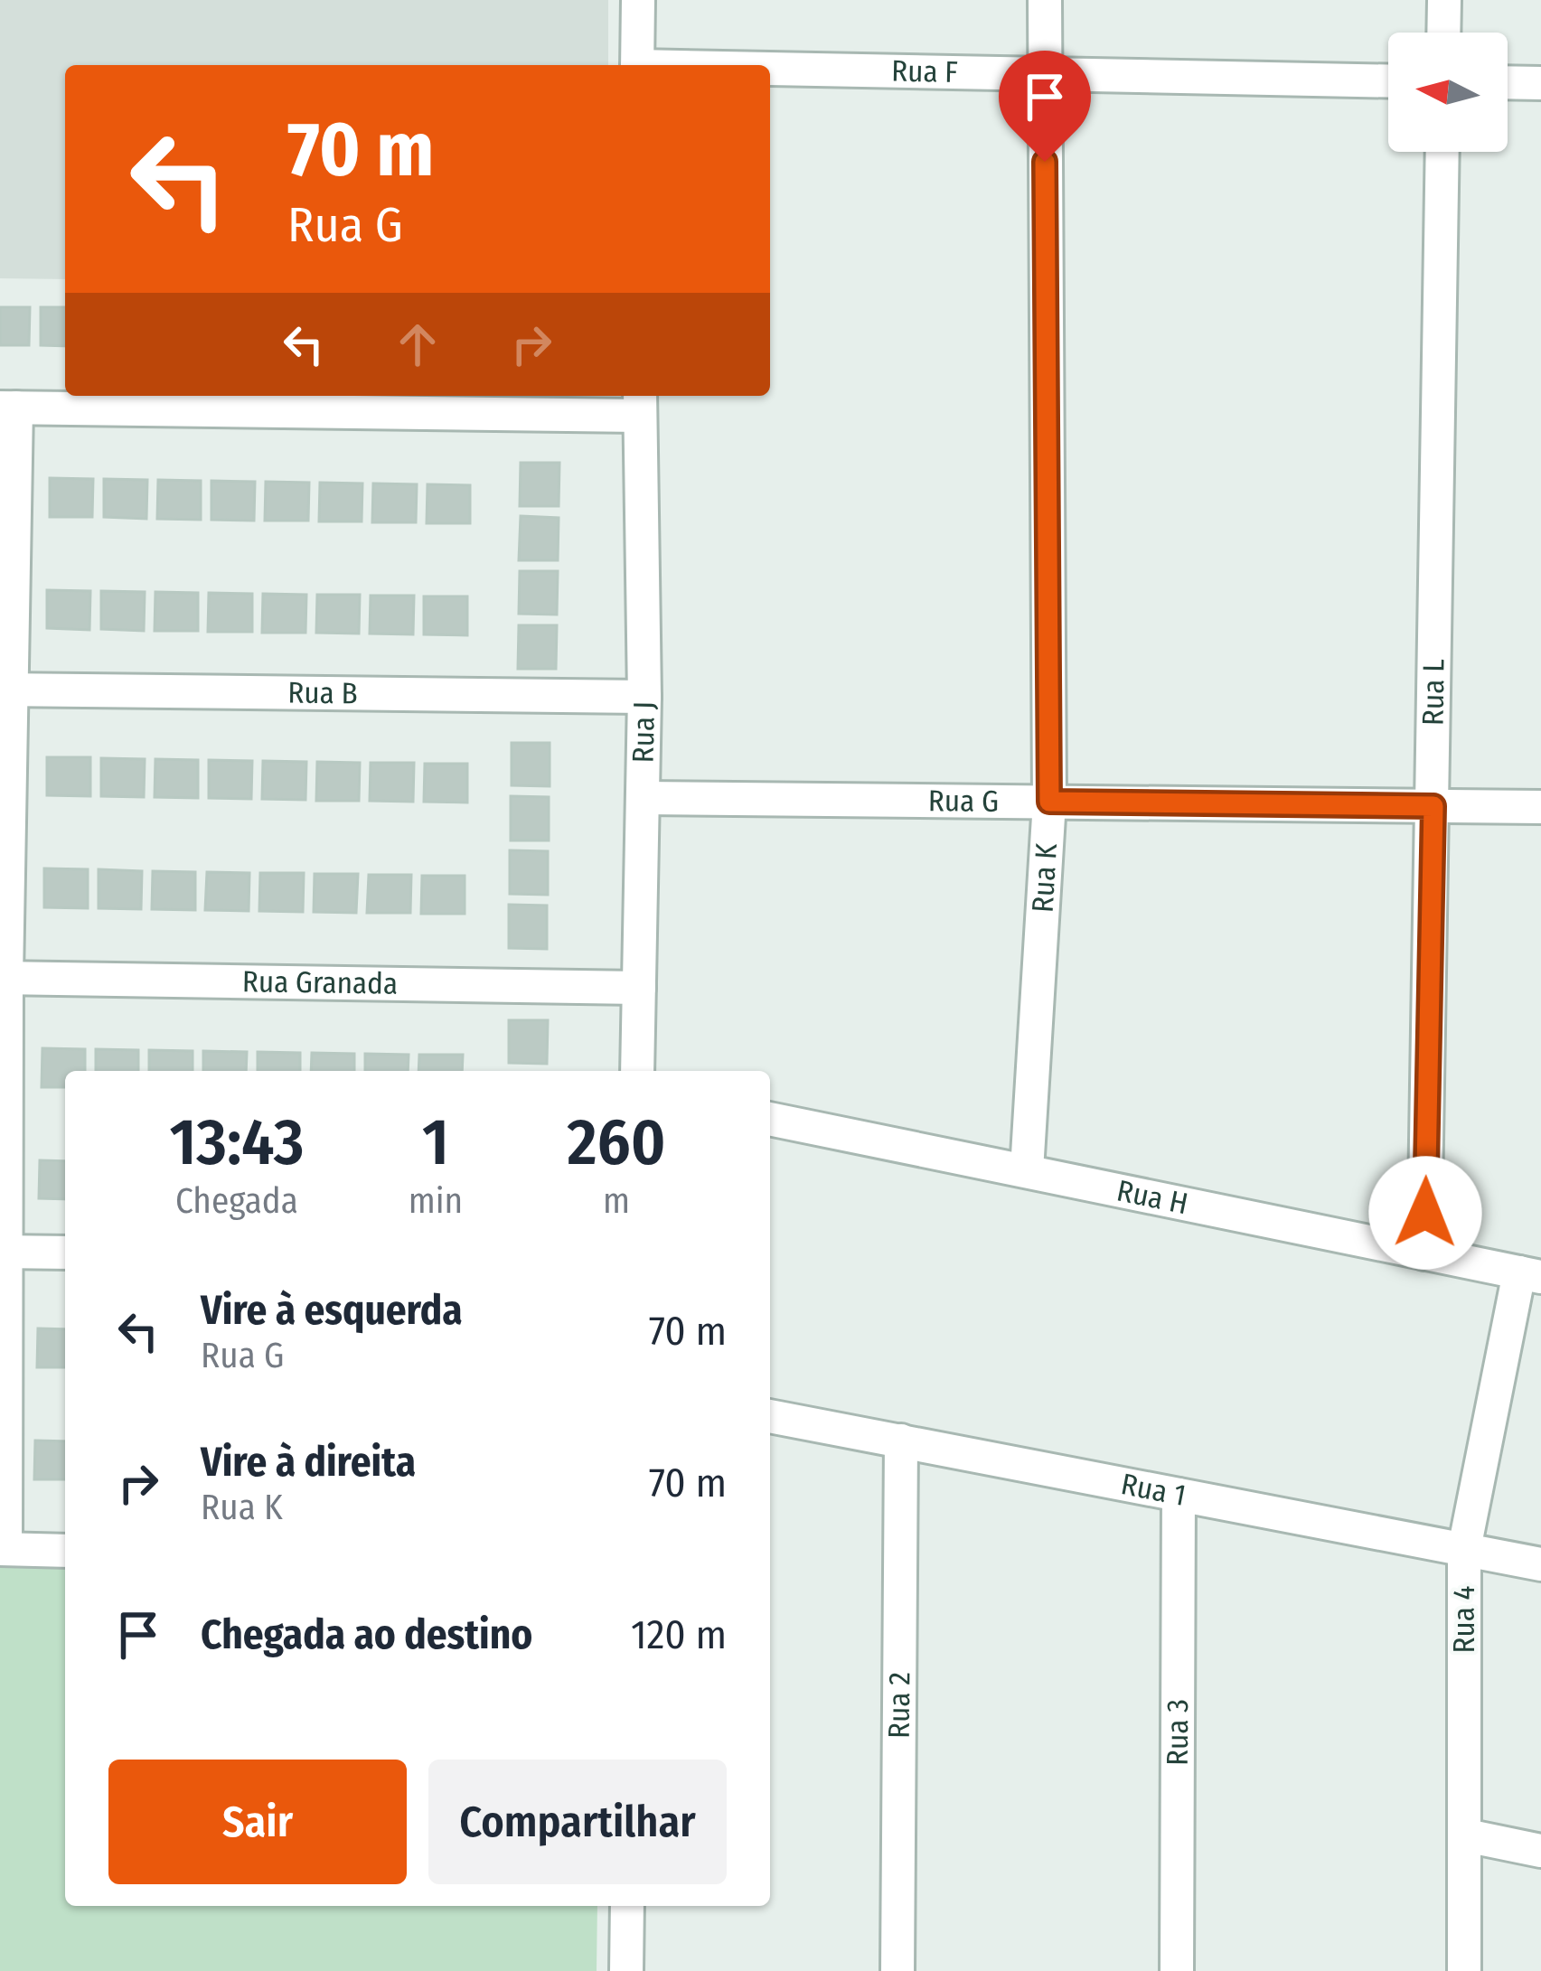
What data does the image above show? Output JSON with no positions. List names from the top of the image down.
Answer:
{
  "streets": {
    "street": [
      "Rua F",
      "Rua B",
      "Rua L",
      "Rua J",
      "Rua G",
      "Rua K",
      "Rua Granada",
      "Rua H",
      "Rua 1",
      "Rua 4",
      "Rua 2",
      "Rua 3"
    ]
  },
  "crossings": [
    ["Rua F", "Rua K"],
    ["Rua B", "Rua J"],
    ["Rua L", "Rua G"],
    ["Rua L", "Rua H"],
    ["Rua J", "Rua G"],
    ["Rua J", "Rua Granada"],
    ["Rua G", "Rua K"],
    ["Rua K", "Rua H"],
    ["Rua H", "Rua 4"],
    ["Rua 1", "Rua 4"],
    ["Rua 1", "Rua 2"],
    ["Rua 1", "Rua 3"]
  ],
  "north": "left",
  "page": {
    "turn": ["70 m", "Rua G"],
    "eta": [
      "13:43",
      "Chegada",
      "1",
      "min",
      "260",
      "m"
    ],
    "list": [
      {
        "name": "Vire à esquerda",
        "note": "Rua G",
        "value": "70 m"
      },
      {
        "name": "Vire à direita",
        "note": "Rua K",
        "value": "70 m"
      },
      {
        "name": "Chegada ao destino",
        "value": "120 m"
      }
    ],
    "buttons": ["Sair", "Compartilhar"]
  }
}
